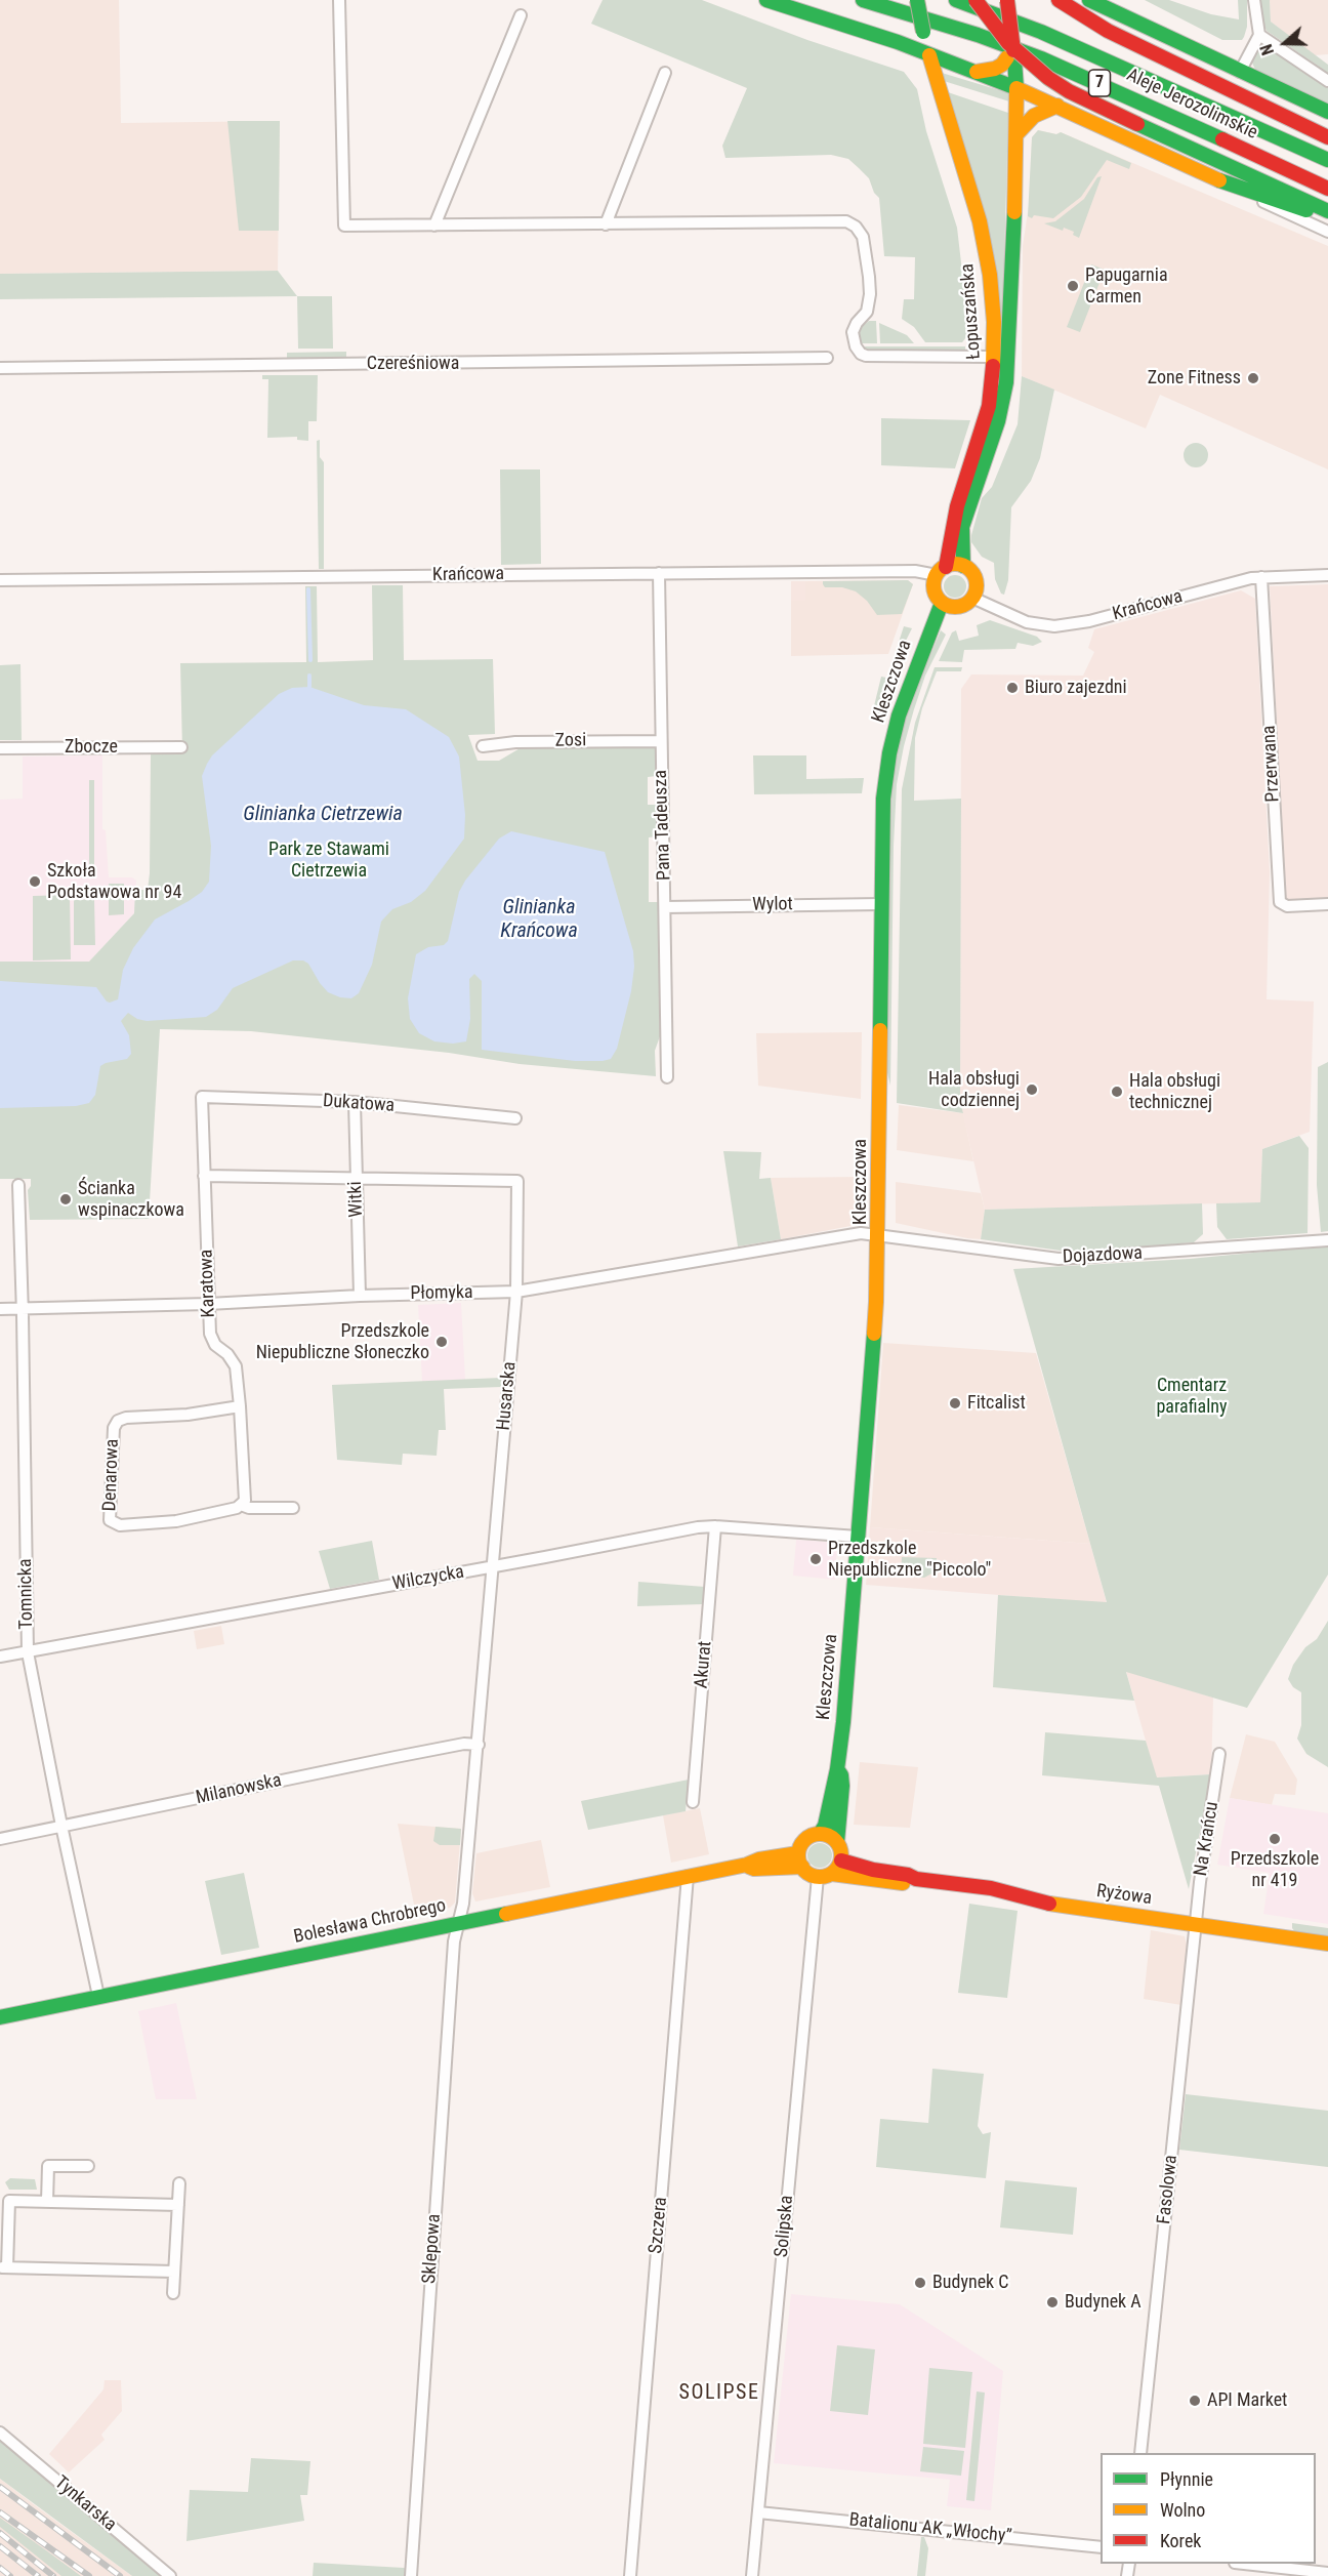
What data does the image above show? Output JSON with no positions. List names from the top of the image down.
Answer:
{
  "streets": {
    "main road": [
      "7",
      "Aleje Jerozolimskie",
      "Łopuszańska",
      "Kleszczowa",
      "Ryżowa",
      "Bolesława Chrobrego"
    ],
    "street": [
      "Czereśniowa",
      "Krańcowa",
      "Zosi",
      "Zbocze",
      "Przerwana",
      "Pana Tadeusza",
      "Wylot",
      "Dukatowa",
      "Witki",
      "Dojazdowa",
      "Karatowa",
      "Płomyka",
      "Husarska",
      "Denarowa",
      "Wilczycka",
      "Tomnicka",
      "Akurat",
      "Milanowska",
      "Na Krańcu",
      "Fasolowa",
      "Szczera",
      "Solipska",
      "Sklepowa",
      "Tynkarska",
      "Batalionu AK „Włochy”"
    ]
  },
  "crossings": [
    ["Łopuszańska", "Krańcowa"],
    ["Łopuszańska", "Kleszczowa"],
    ["Krańcowa", "Kleszczowa"],
    ["Krańcowa", "Przerwana"],
    ["Krańcowa", "Pana Tadeusza"],
    ["Kleszczowa", "Wylot"],
    ["Kleszczowa", "Dojazdowa"],
    ["Kleszczowa", "Płomyka"],
    ["Kleszczowa", "Wilczycka"],
    ["Kleszczowa", "Ryżowa"],
    ["Kleszczowa", "Bolesława Chrobrego"],
    ["Kleszczowa", "Solipska"],
    ["Zosi", "Pana Tadeusza"],
    ["Pana Tadeusza", "Wylot"],
    ["Dukatowa", "Witki"],
    ["Dukatowa", "Karatowa"],
    ["Witki", "Płomyka"],
    ["Witki", "Husarska"],
    ["Dojazdowa", "Płomyka"],
    ["Karatowa", "Płomyka"],
    ["Karatowa", "Husarska"],
    ["Karatowa", "Denarowa"],
    ["Płomyka", "Husarska"],
    ["Płomyka", "Tomnicka"],
    ["Husarska", "Wilczycka"],
    ["Husarska", "Milanowska"],
    ["Husarska", "Bolesława Chrobrego"],
    ["Husarska", "Sklepowa"],
    ["Wilczycka", "Tomnicka"],
    ["Wilczycka", "Akurat"],
    ["Tomnicka", "Milanowska"],
    ["Tomnicka", "Bolesława Chrobrego"],
    ["Na Krańcu", "Ryżowa"],
    ["Na Krańcu", "Fasolowa"],
    ["Ryżowa", "Bolesława Chrobrego"],
    ["Ryżowa", "Fasolowa"],
    ["Ryżowa", "Solipska"],
    ["Bolesława Chrobrego", "Szczera"],
    ["Bolesława Chrobrego", "Solipska"],
    ["Bolesława Chrobrego", "Sklepowa"],
    ["Solipska", "Batalionu AK „Włochy”"]
  ],
  "districts": ["SOLIPSE"],
  "water": ["Glinianka Cietrzewia", "Glinianka Krańcowa"],
  "parks": ["Park ze Stawami Cietrzewia", "Cmentarz parafialny"],
  "places": [
    "Papugarnia Carmen",
    "Zone Fitness",
    "Biuro zajezdni",
    "Szkoła Podstawowa nr 94",
    "Hala obsługi codziennej",
    "Hala obsługi technicznej",
    "Ścianka wspinaczkowa",
    "Przedszkole Niepubliczne Słoneczko",
    "Fitcalist",
    "Przedszkole Niepubliczne \"Piccolo\"",
    "Przedszkole nr 419",
    "Budynek C",
    "Budynek A",
    "API Market"
  ],
  "legend": ["Płynnie", "Wolno", "Korek"],
  "north": "left"
}
